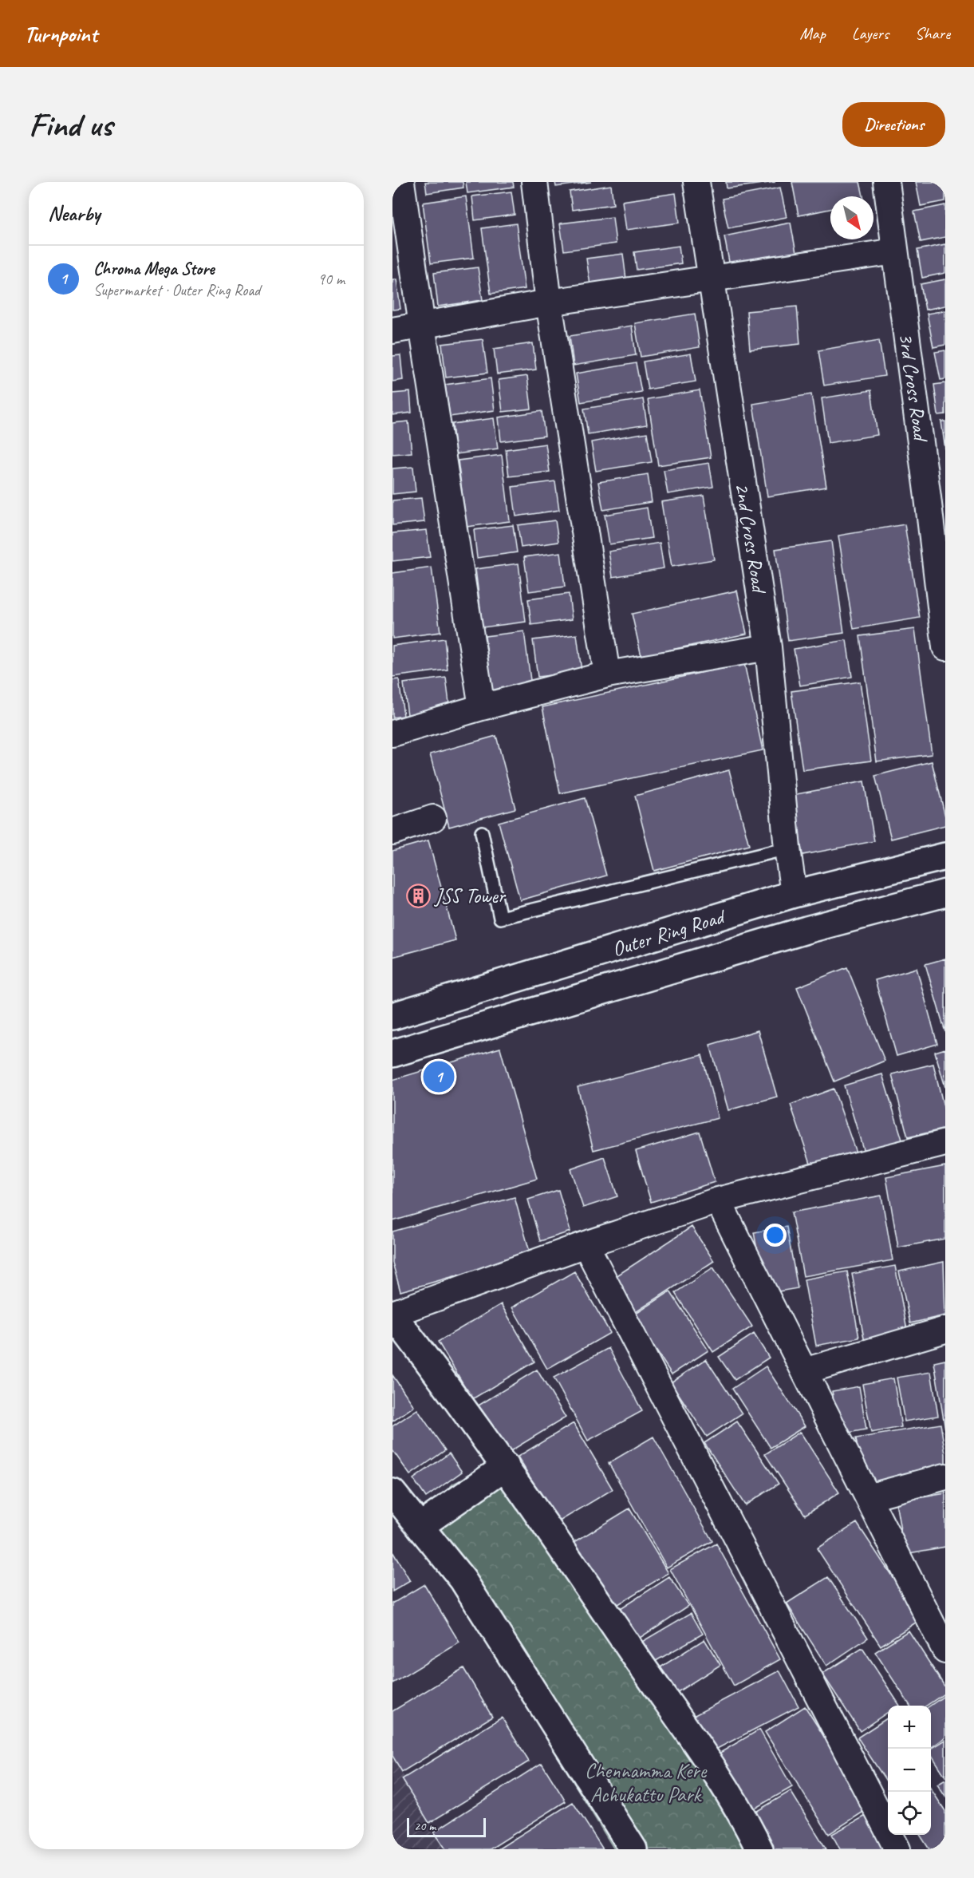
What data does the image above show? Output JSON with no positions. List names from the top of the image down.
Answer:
{
  "streets": {
    "main road": ["Outer Ring Road"],
    "street": ["3rd Cross Road", "2nd Cross Road"]
  },
  "crossings": [
    ["2nd Cross Road", "Outer Ring Road"]
  ],
  "parks": ["Chennamma Kere Achukattu Park"],
  "places": {
    "building": ["JSS Tower"]
  },
  "scale_bar": "20 m",
  "north": "bottom right",
  "page": {
    "header": "Turnpoint",
    "nav": ["Map", "Layers", "Share"],
    "buttons": "Directions",
    "title": "Find us",
    "heading": "Nearby",
    "list": [
      {
        "mark": "1",
        "name": "Chroma Mega Store",
        "note": "Supermarket · Outer Ring Road",
        "value": "90 m"
      }
    ],
    "pins": "1",
    "map_buttons": ["+", "−"],
    "scale": "20 m"
  }
}
